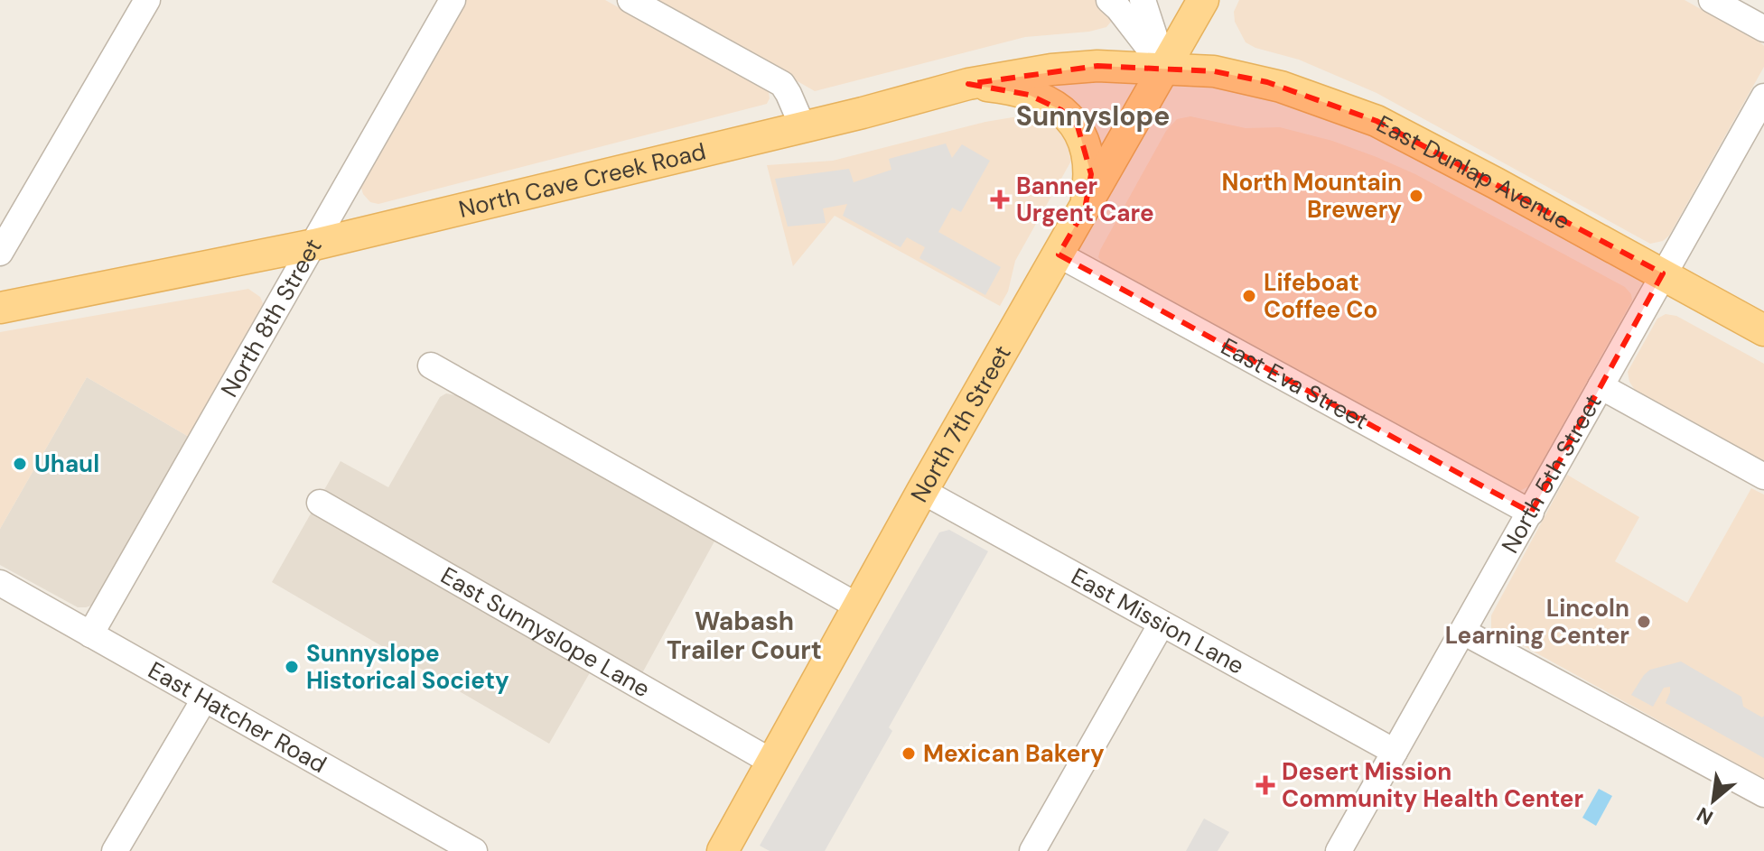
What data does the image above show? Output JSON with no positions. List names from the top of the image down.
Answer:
{
  "streets": {
    "main road": ["East Dunlap Avenue", "North Cave Creek Road", "North 7th Street"],
    "street": [
      "North 8th Street",
      "East Eva Street",
      "North 5th Street",
      "East Mission Lane",
      "East Sunnyslope Lane",
      "East Hatcher Road"
    ]
  },
  "crossings": [
    ["East Dunlap Avenue", "North Cave Creek Road"],
    ["East Dunlap Avenue", "North 7th Street"],
    ["East Dunlap Avenue", "North 5th Street"],
    ["North Cave Creek Road", "North 8th Street"],
    ["North Cave Creek Road", "North 7th Street"],
    ["North 8th Street", "East Hatcher Road"],
    ["East Eva Street", "North 7th Street"],
    ["East Eva Street", "North 5th Street"],
    ["North 7th Street", "East Mission Lane"],
    ["North 7th Street", "East Sunnyslope Lane"],
    ["North 5th Street", "East Mission Lane"]
  ],
  "districts": ["Sunnyslope", "Wabash Trailer Court"],
  "places": {
    "other": [
      "North Mountain Brewery",
      "Lifeboat Coffee Co",
      "Uhaul",
      "Lincoln Learning Center",
      "Sunnyslope Historical Society",
      "Mexican Bakery"
    ],
    "health": ["Banner Urgent Care", "Desert Mission Community Health Center"]
  },
  "north": "bottom left"
}
